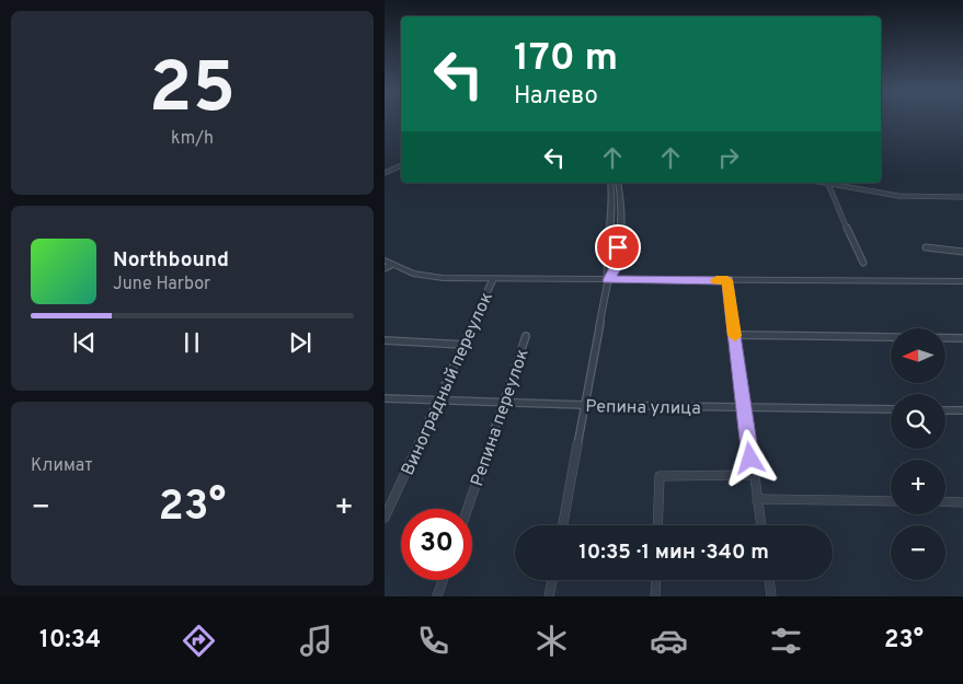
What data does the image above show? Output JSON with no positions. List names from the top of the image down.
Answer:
{
  "streets": {
    "street": ["Виноградный переулок", "Репина улица", "Репина переулок"]
  },
  "crossings": [
    ["Виноградный переулок", "Репина улица"],
    ["Репина улица", "Репина переулок"]
  ],
  "north": "left",
  "page": {
    "tile": [
      ["25", "km/h"],
      "Климат"
    ],
    "turn": ["170 m", "Налево"],
    "song": ["Northbound", "June Harbor"],
    "map_buttons": ["+", "−"],
    "heat": ["−", "23°", "+"],
    "limit": "30",
    "trip": "10:35 · 1 мин · 340 m",
    "tabs": ["10:34", "23°"]
  }
}
